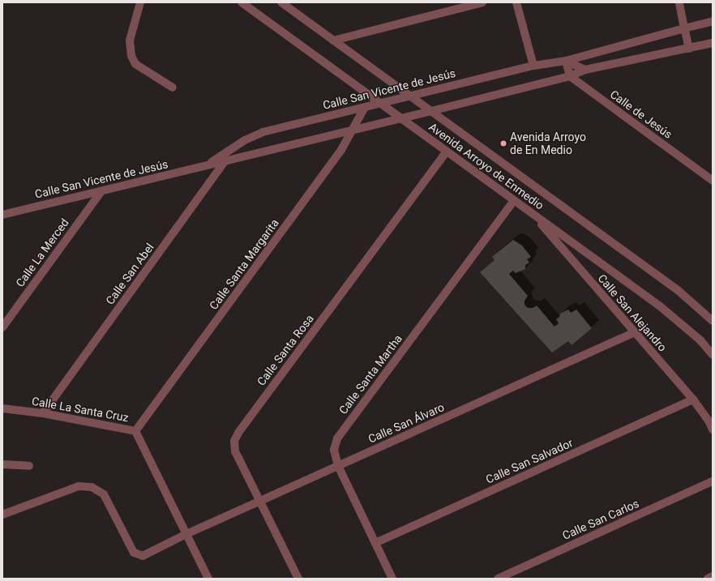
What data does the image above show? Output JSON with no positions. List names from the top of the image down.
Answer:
{
  "streets": {
    "street": [
      "Calle San Vicente de Jesús",
      "Calle de Jesús",
      "Avenida Arroyo de Enmedio",
      "Calle La Merced",
      "Calle Santa Margarita",
      "Calle San Abel",
      "Calle San Alejandro",
      "Calle Santa Rosa",
      "Calle Santa Martha",
      "Calle La Santa Cruz",
      "Calle San Álvaro",
      "Calle San Salvador",
      "Calle San Carlos"
    ]
  },
  "crossings": [
    ["Calle San Vicente de Jesús", "Calle de Jesús"],
    ["Calle San Vicente de Jesús", "Avenida Arroyo de Enmedio"],
    ["Calle San Vicente de Jesús", "Calle La Merced"],
    ["Calle San Vicente de Jesús", "Calle Santa Margarita"],
    ["Calle San Vicente de Jesús", "Calle San Abel"],
    ["Avenida Arroyo de Enmedio", "Calle San Alejandro"],
    ["Avenida Arroyo de Enmedio", "Calle Santa Rosa"],
    ["Avenida Arroyo de Enmedio", "Calle Santa Martha"],
    ["Calle Santa Margarita", "Calle La Santa Cruz"],
    ["Calle San Abel", "Calle La Santa Cruz"],
    ["Calle San Alejandro", "Calle San Álvaro"],
    ["Calle San Alejandro", "Calle San Salvador"],
    ["Calle Santa Rosa", "Calle San Álvaro"],
    ["Calle Santa Martha", "Calle San Álvaro"],
    ["Calle Santa Martha", "Calle San Salvador"],
    ["Calle La Santa Cruz", "Calle San Álvaro"]
  ],
  "places": ["Avenida Arroyo de En Medio"]
}
